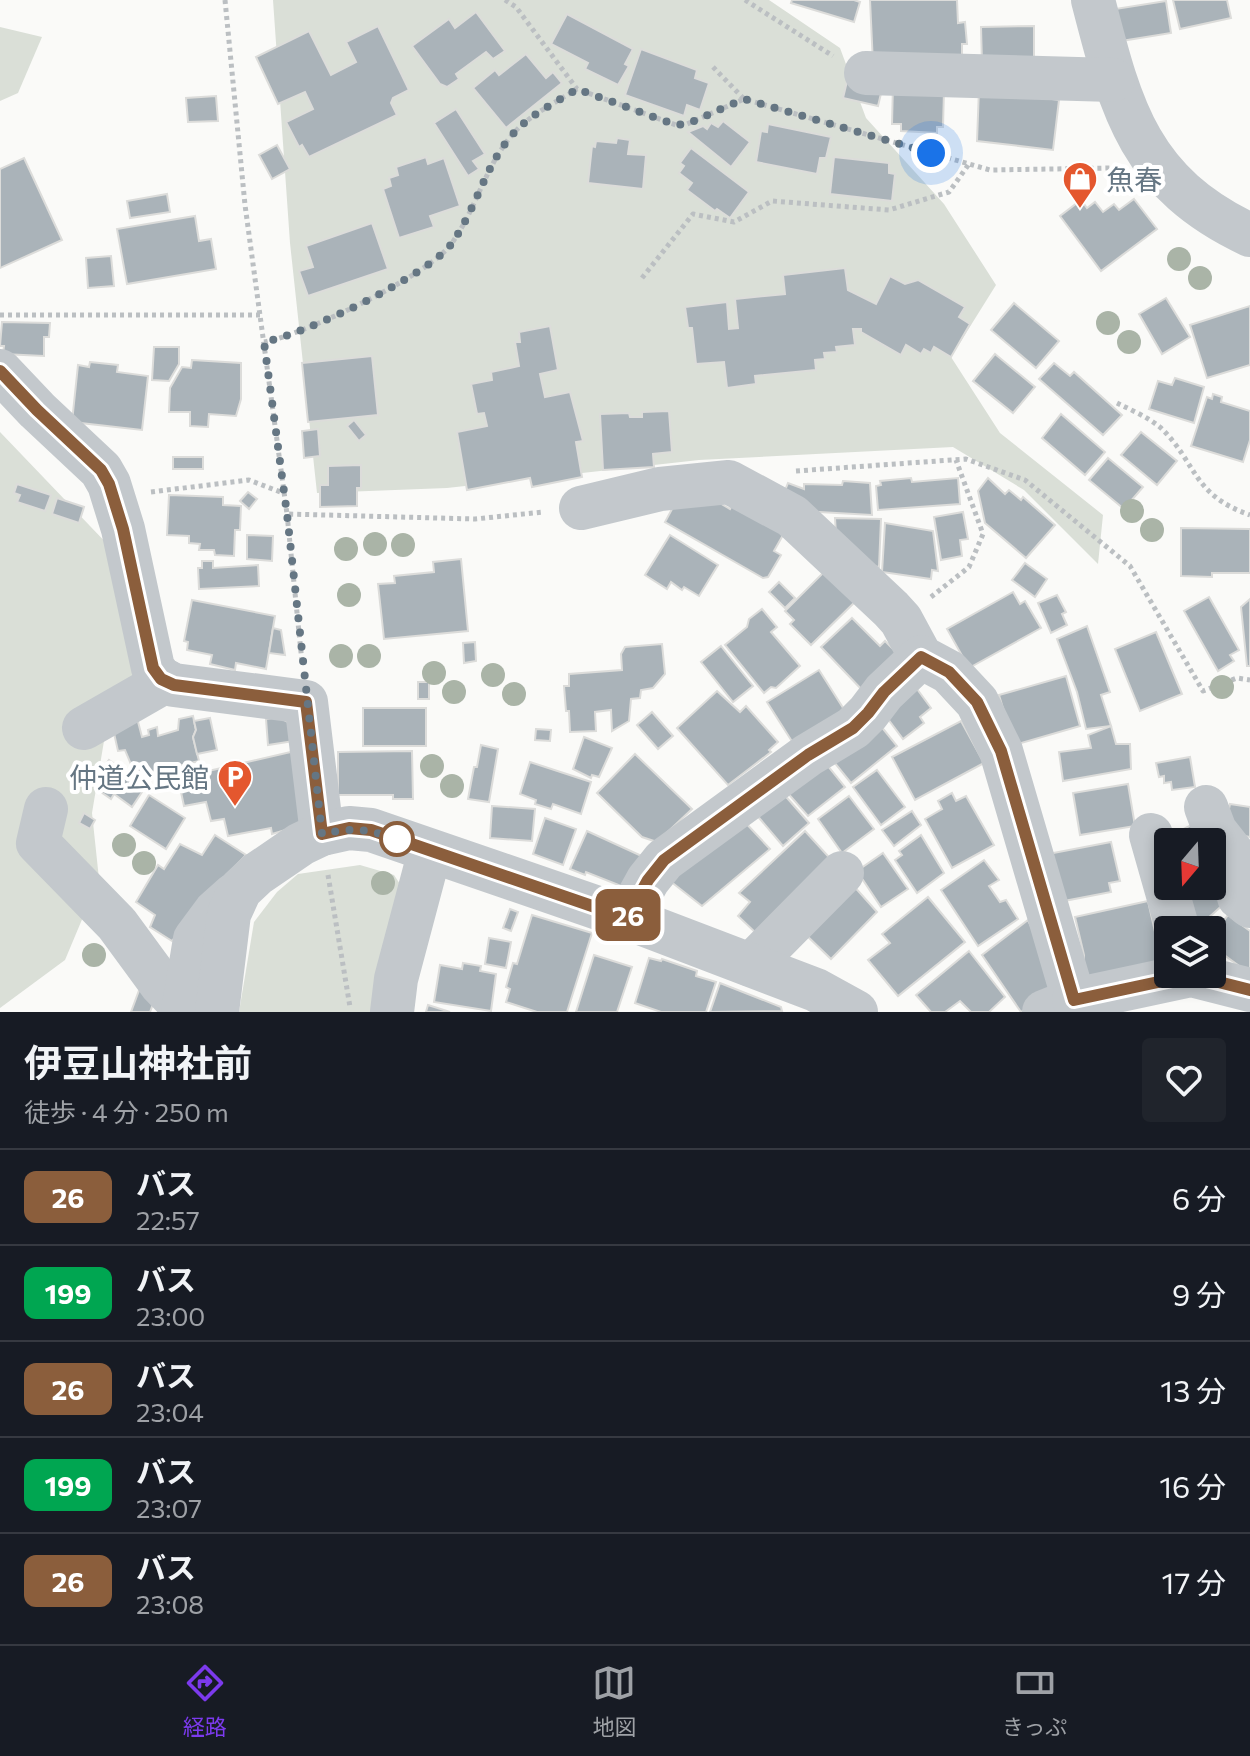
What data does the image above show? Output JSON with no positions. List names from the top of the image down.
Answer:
{
  "places": {
    "shop": ["魚春"],
    "parking": ["仲道公民館"]
  },
  "lines": ["bus line 26"],
  "north": "bottom",
  "page": {
    "on_map": "26",
    "heading": ["伊豆山神社前", "徒歩 · 4 分 · 250 m"],
    "list": [
      {
        "mark": "26",
        "name": "バス",
        "note": "22:57",
        "value": "6 分"
      },
      {
        "mark": "199",
        "name": "バス",
        "note": "23:00",
        "value": "9 分"
      },
      {
        "mark": "26",
        "name": "バス",
        "note": "23:04",
        "value": "13 分"
      },
      {
        "mark": "199",
        "name": "バス",
        "note": "23:07",
        "value": "16 分"
      },
      {
        "mark": "26",
        "name": "バス",
        "note": "23:08",
        "value": "17 分"
      }
    ],
    "tabs": ["経路", "地図", "きっぷ"]
  }
}
